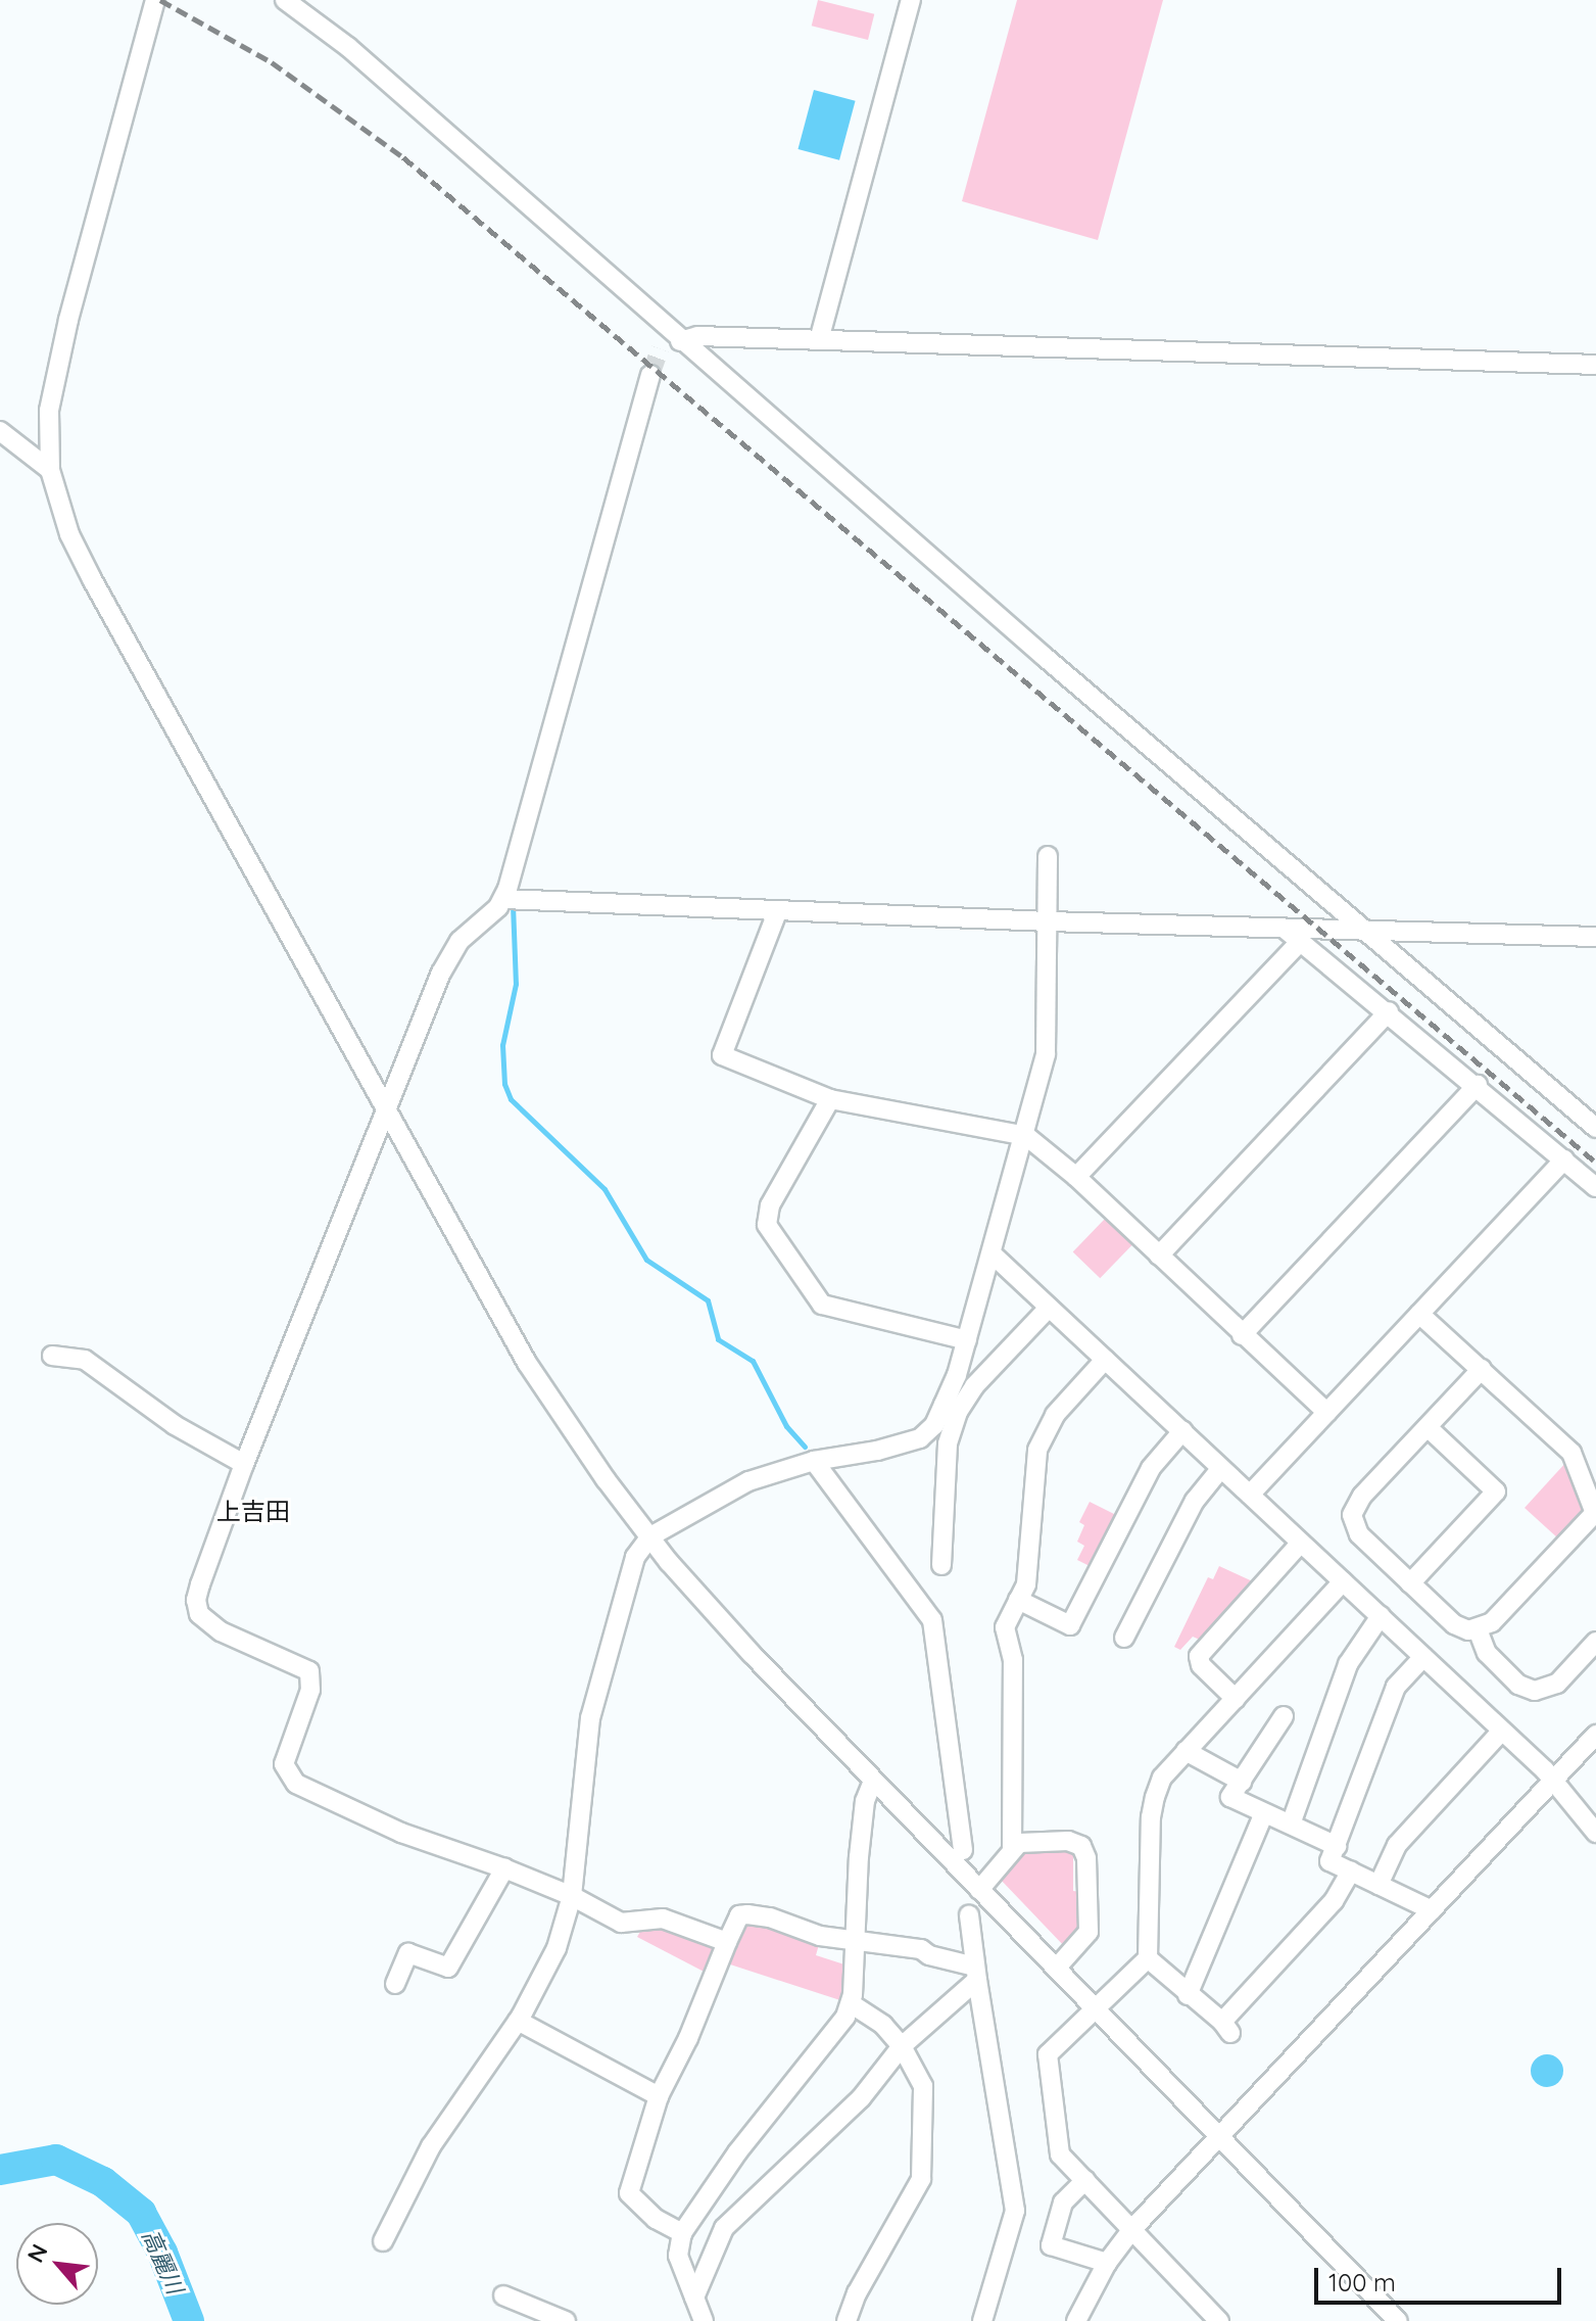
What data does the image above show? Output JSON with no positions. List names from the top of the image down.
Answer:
{
  "districts": ["上吉田"],
  "water": ["高麗川"],
  "scale_bar": "100 m",
  "north": "top left"
}
